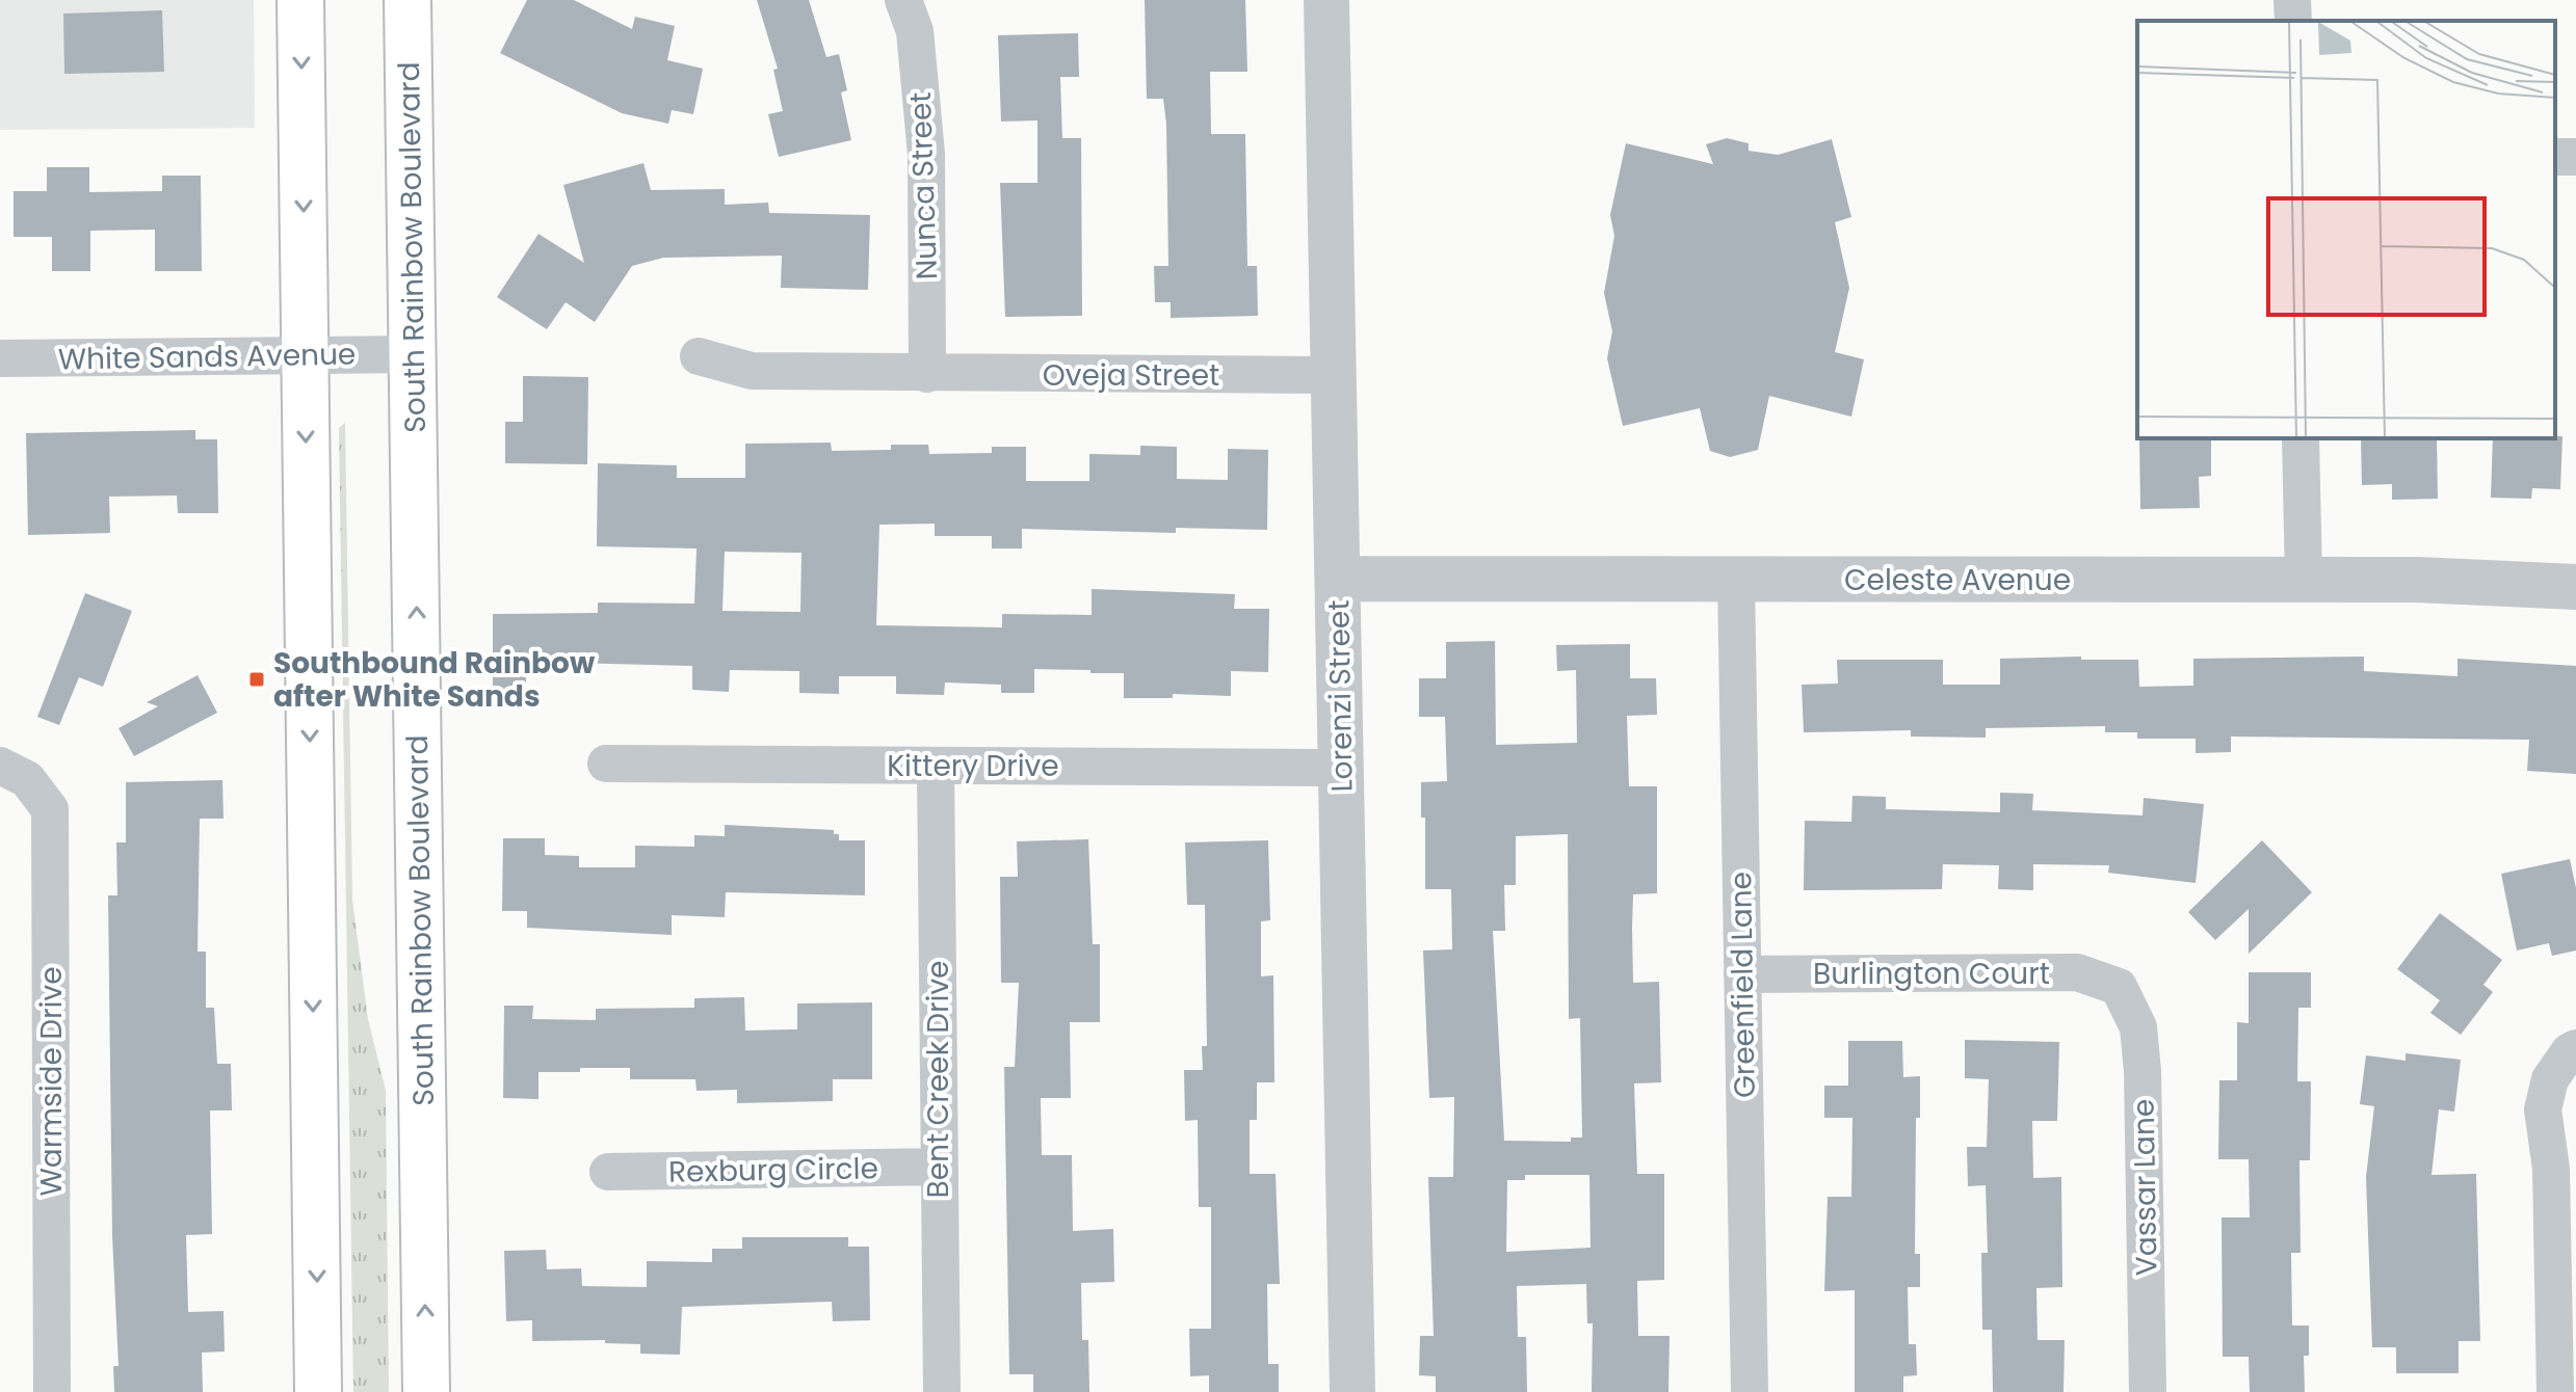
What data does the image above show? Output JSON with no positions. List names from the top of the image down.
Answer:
{
  "streets": {
    "main road": ["South Rainbow Boulevard"],
    "street": [
      "Nunca Street",
      "White Sands Avenue",
      "Oveja Street",
      "Celeste Avenue",
      "Lorenzi Street",
      "Kittery Drive",
      "Burlington Court",
      "Greenfield Lane",
      "Bent Creek Drive",
      "Warmside Drive",
      "Rexburg Circle",
      "Vassar Lane"
    ]
  },
  "crossings": [
    ["Nunca Street", "Oveja Street"],
    ["South Rainbow Boulevard", "White Sands Avenue"],
    ["Oveja Street", "Lorenzi Street"],
    ["Celeste Avenue", "Lorenzi Street"],
    ["Celeste Avenue", "Greenfield Lane"],
    ["Lorenzi Street", "Kittery Drive"],
    ["Kittery Drive", "Bent Creek Drive"],
    ["Burlington Court", "Greenfield Lane"],
    ["Burlington Court", "Vassar Lane"],
    ["Bent Creek Drive", "Rexburg Circle"]
  ],
  "places": {
    "transit": ["Southbound Rainbow after White Sands"]
  }
}
